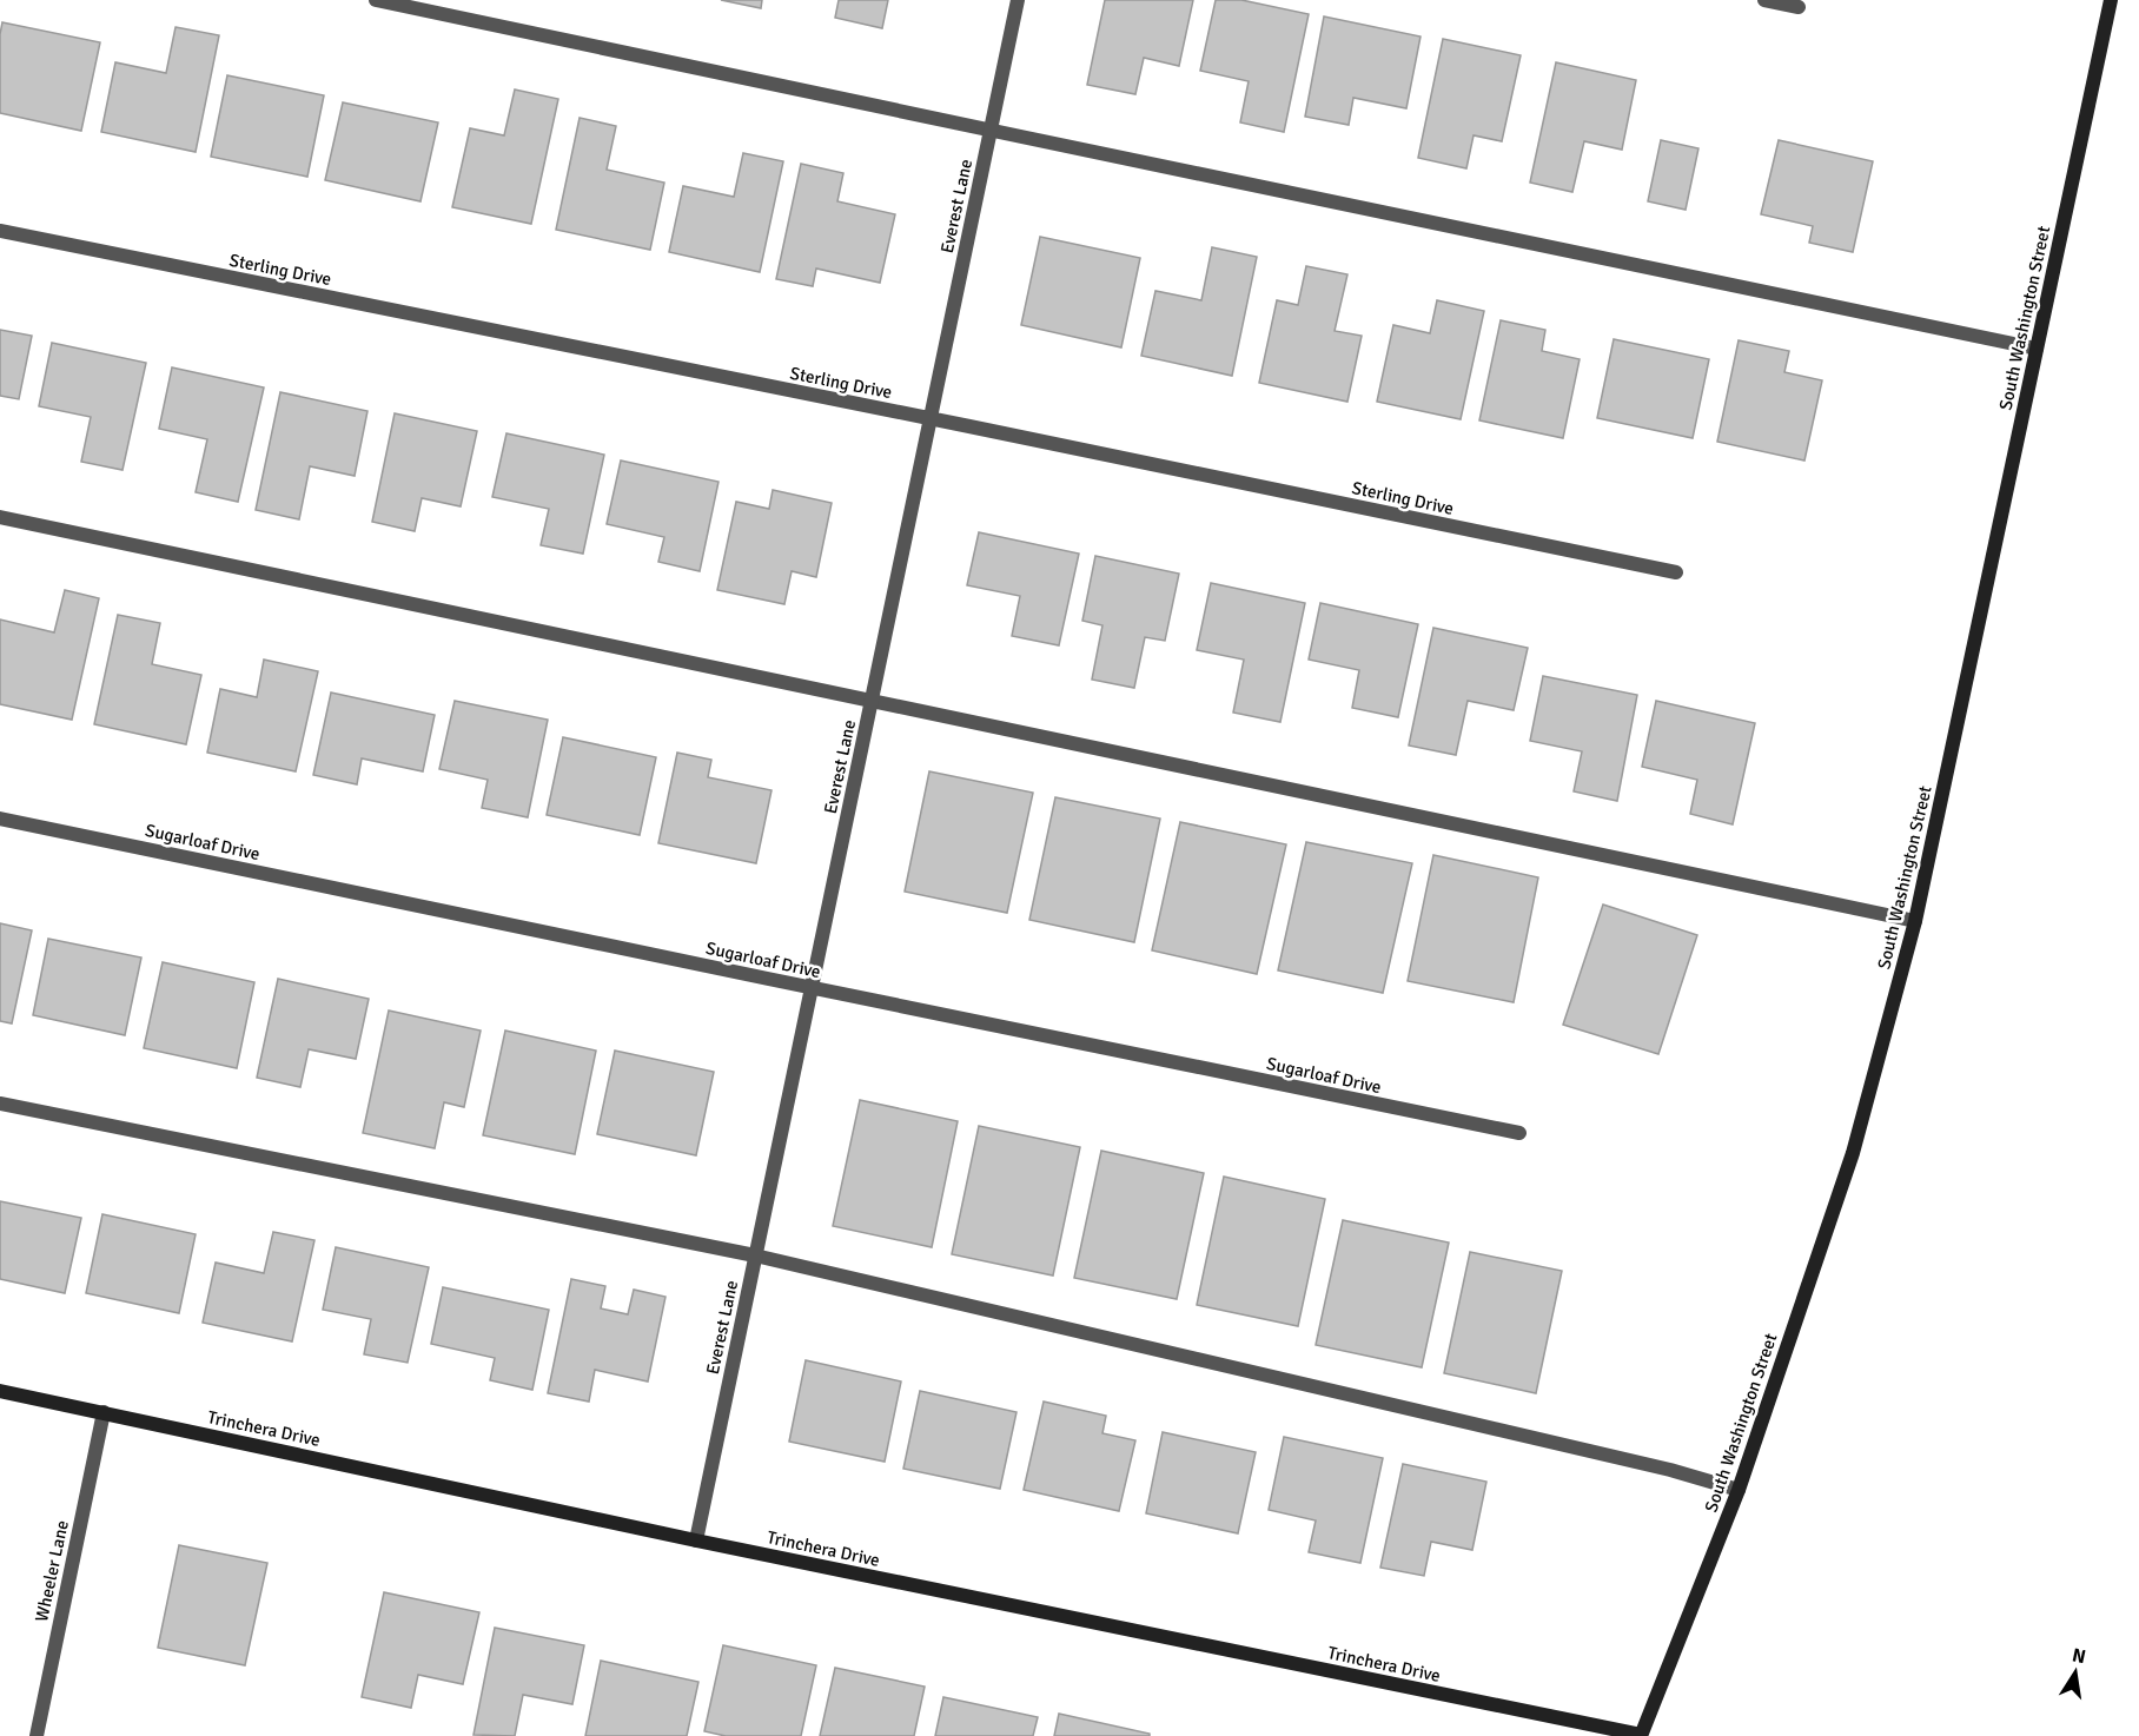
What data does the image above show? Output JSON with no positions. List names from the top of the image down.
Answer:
{
  "streets": {
    "main road": ["South Washington Street", "Trinchera Drive"],
    "street": [
      "Everest Lane",
      "Sterling Drive",
      "Sugarloaf Drive",
      "Wheeler Lane"
    ]
  },
  "crossings": [
    ["Everest Lane", "Sterling Drive"],
    ["Everest Lane", "Sugarloaf Drive"],
    ["Everest Lane", "Trinchera Drive"],
    ["South Washington Street", "Trinchera Drive"],
    ["Trinchera Drive", "Wheeler Lane"]
  ],
  "north": "top"
}
